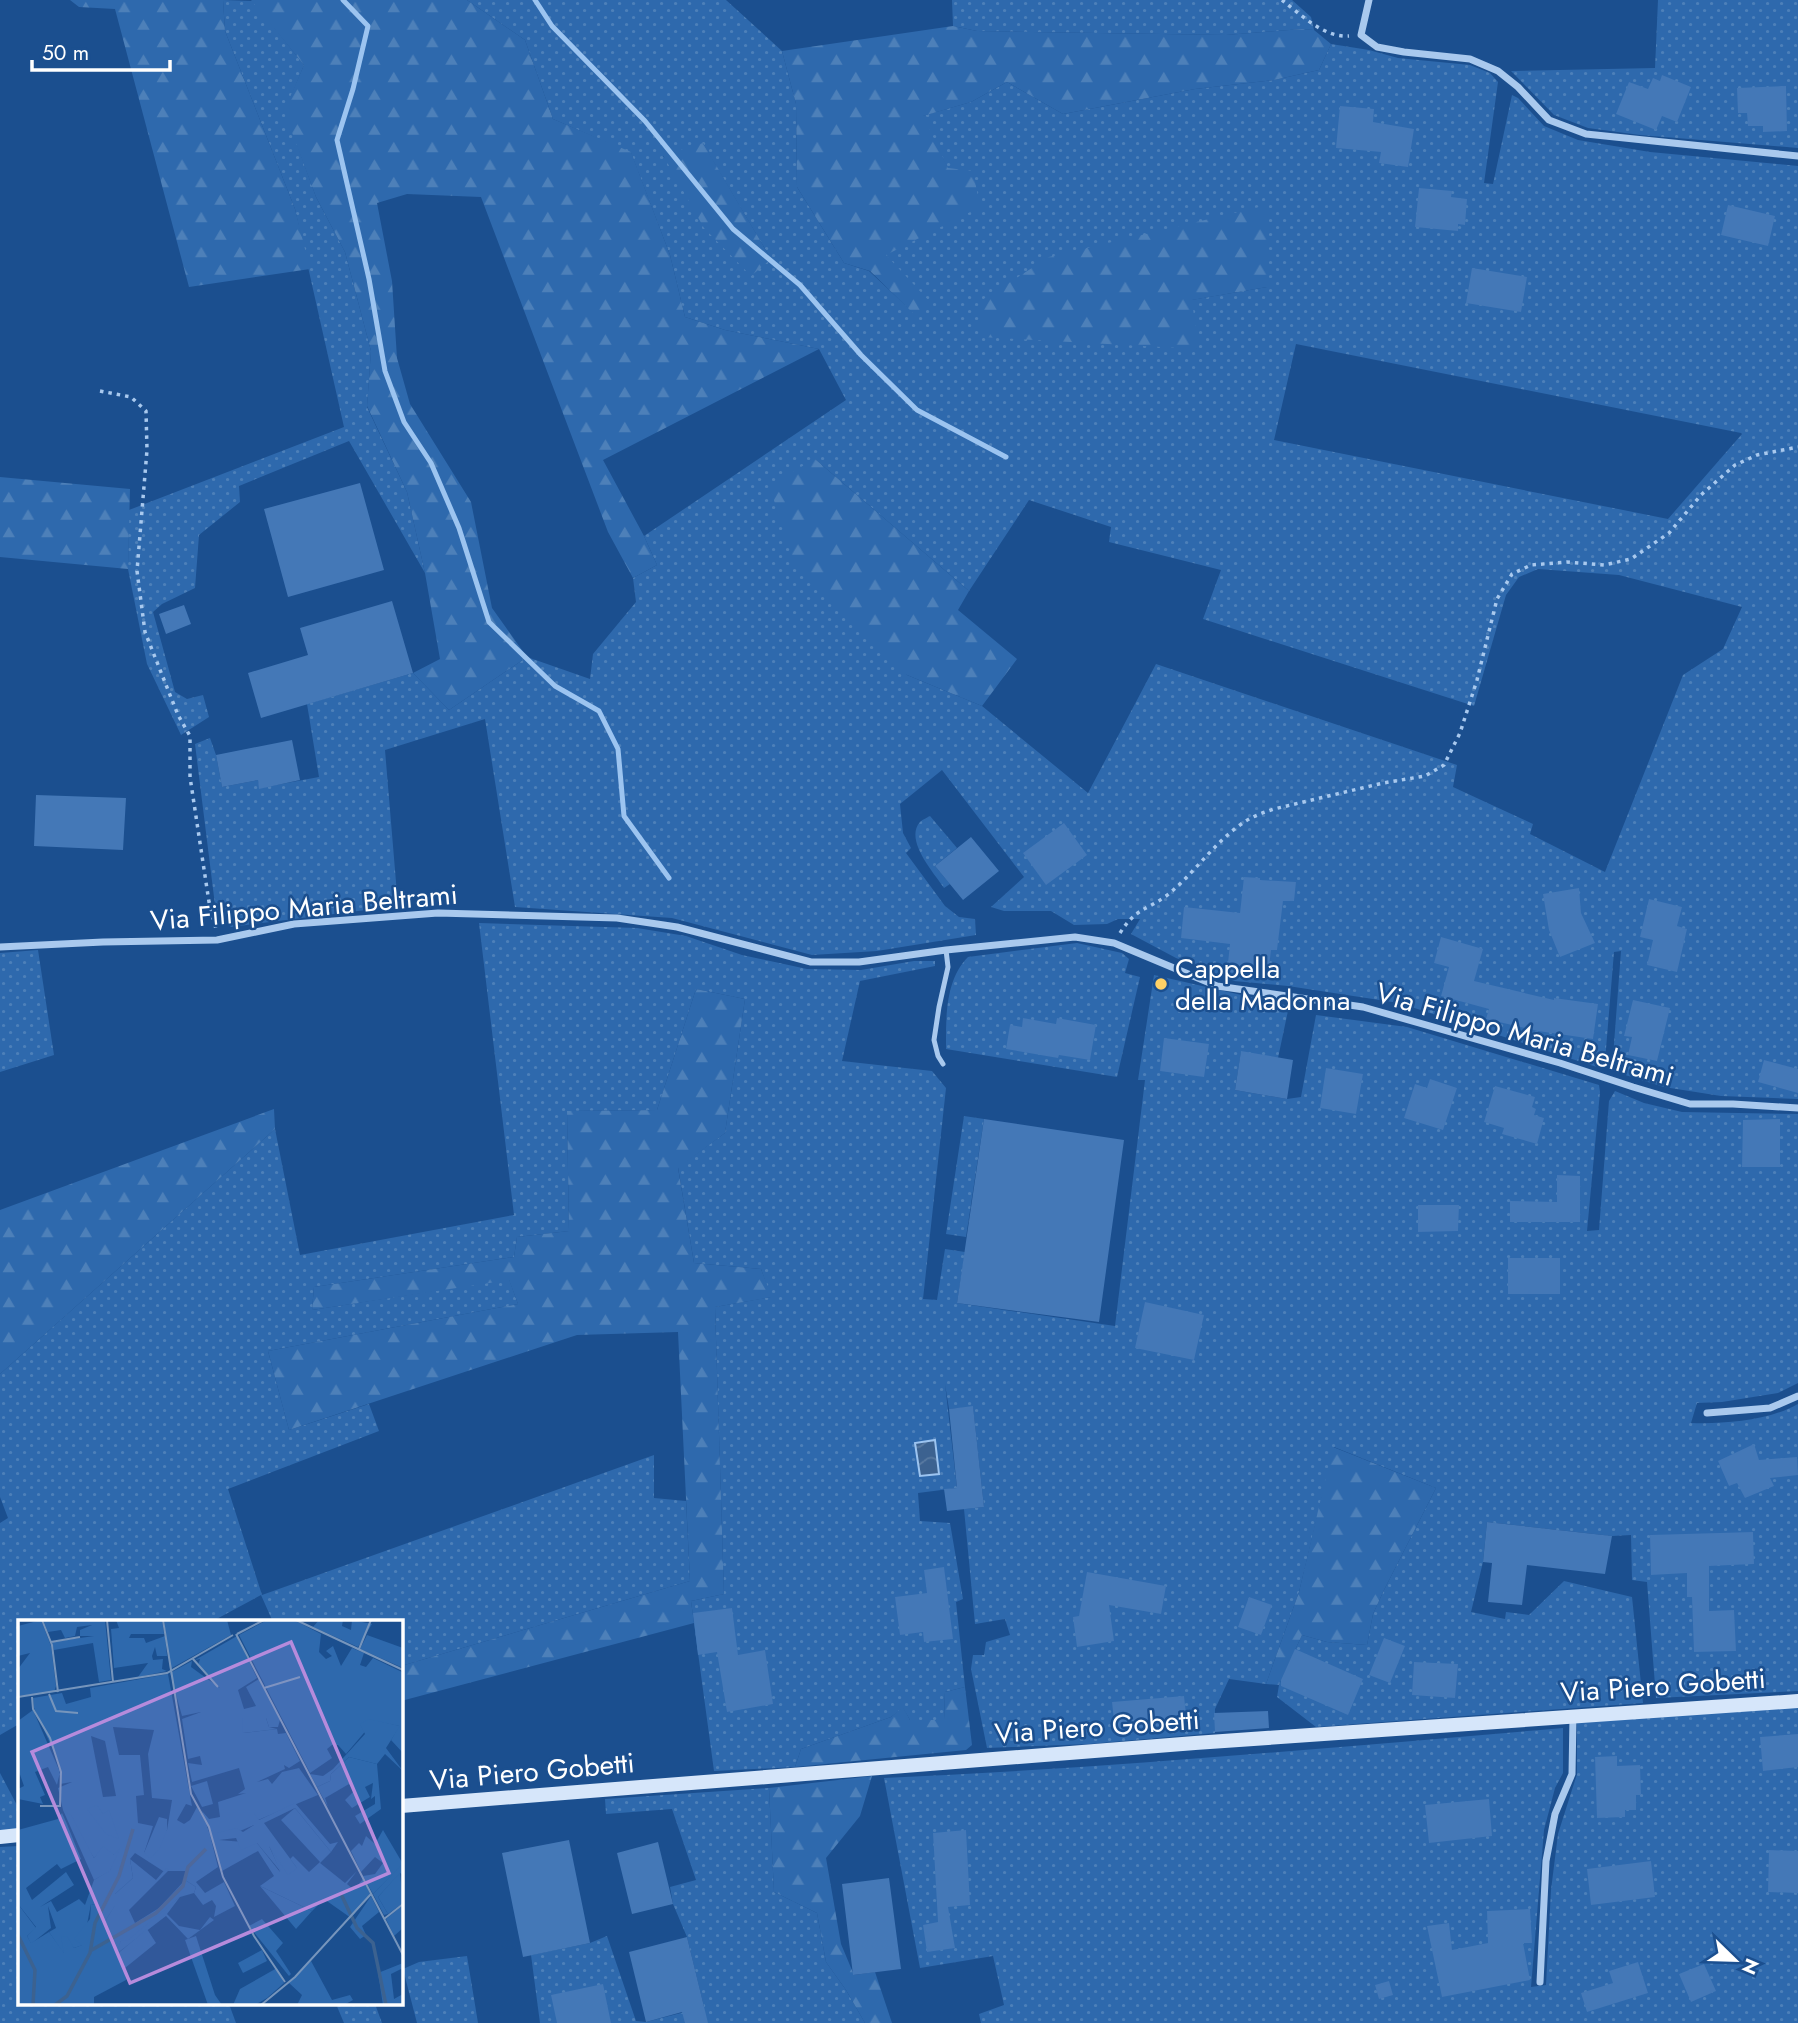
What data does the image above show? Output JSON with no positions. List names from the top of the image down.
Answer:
{
  "streets": {
    "street": ["Via Filippo Maria Beltrami", "Via Piero Gobetti"]
  },
  "places": ["Cappella della Madonna"],
  "scale_bar": "50 m",
  "north": "bottom right"
}
